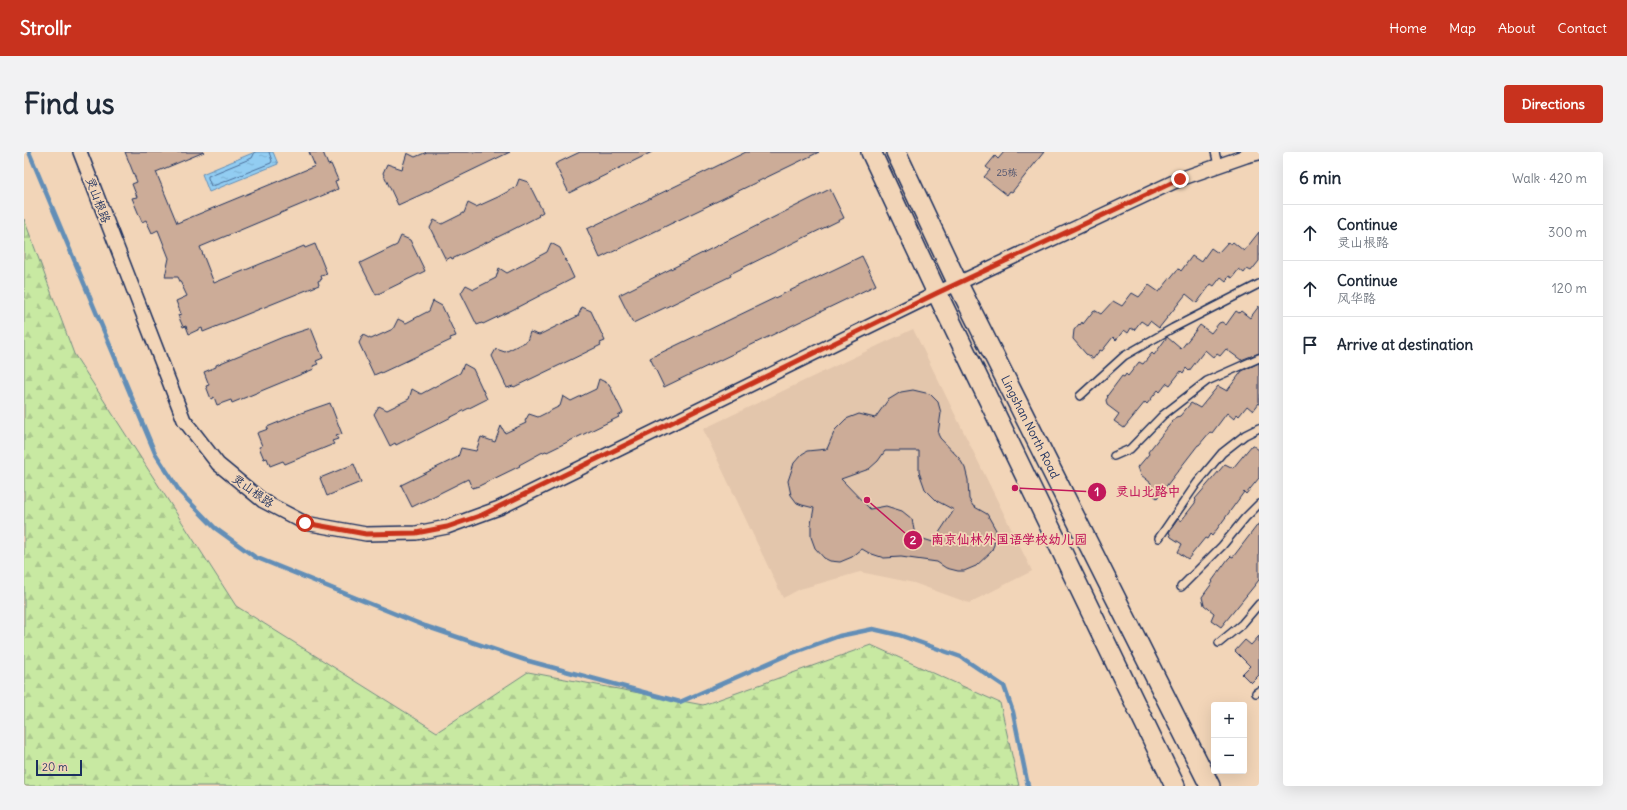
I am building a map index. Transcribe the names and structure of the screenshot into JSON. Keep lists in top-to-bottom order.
{
  "streets": {
    "main road": ["Lingshan North Road"],
    "street": ["灵山根路"]
  },
  "crossings": [
    ["灵山根路", "Lingshan North Road"]
  ],
  "places": ["灵山北路中", "南京仙林外国语学校幼儿园"],
  "house_numbers": ["25栋"],
  "scale_bar": "20 m",
  "page": {
    "header": "Strollr",
    "nav": [
      "Home",
      "Map",
      "About",
      "Contact"
    ],
    "buttons": "Directions",
    "title": "Find us",
    "heading": ["6 min", "Walk · 420 m"],
    "list": [
      ["Continue", "灵山根路", "300 m"],
      ["Continue", "风华路", "120 m"],
      "Arrive at destination"
    ],
    "map_buttons": ["+", "−"],
    "scale": "20 m"
  }
}
